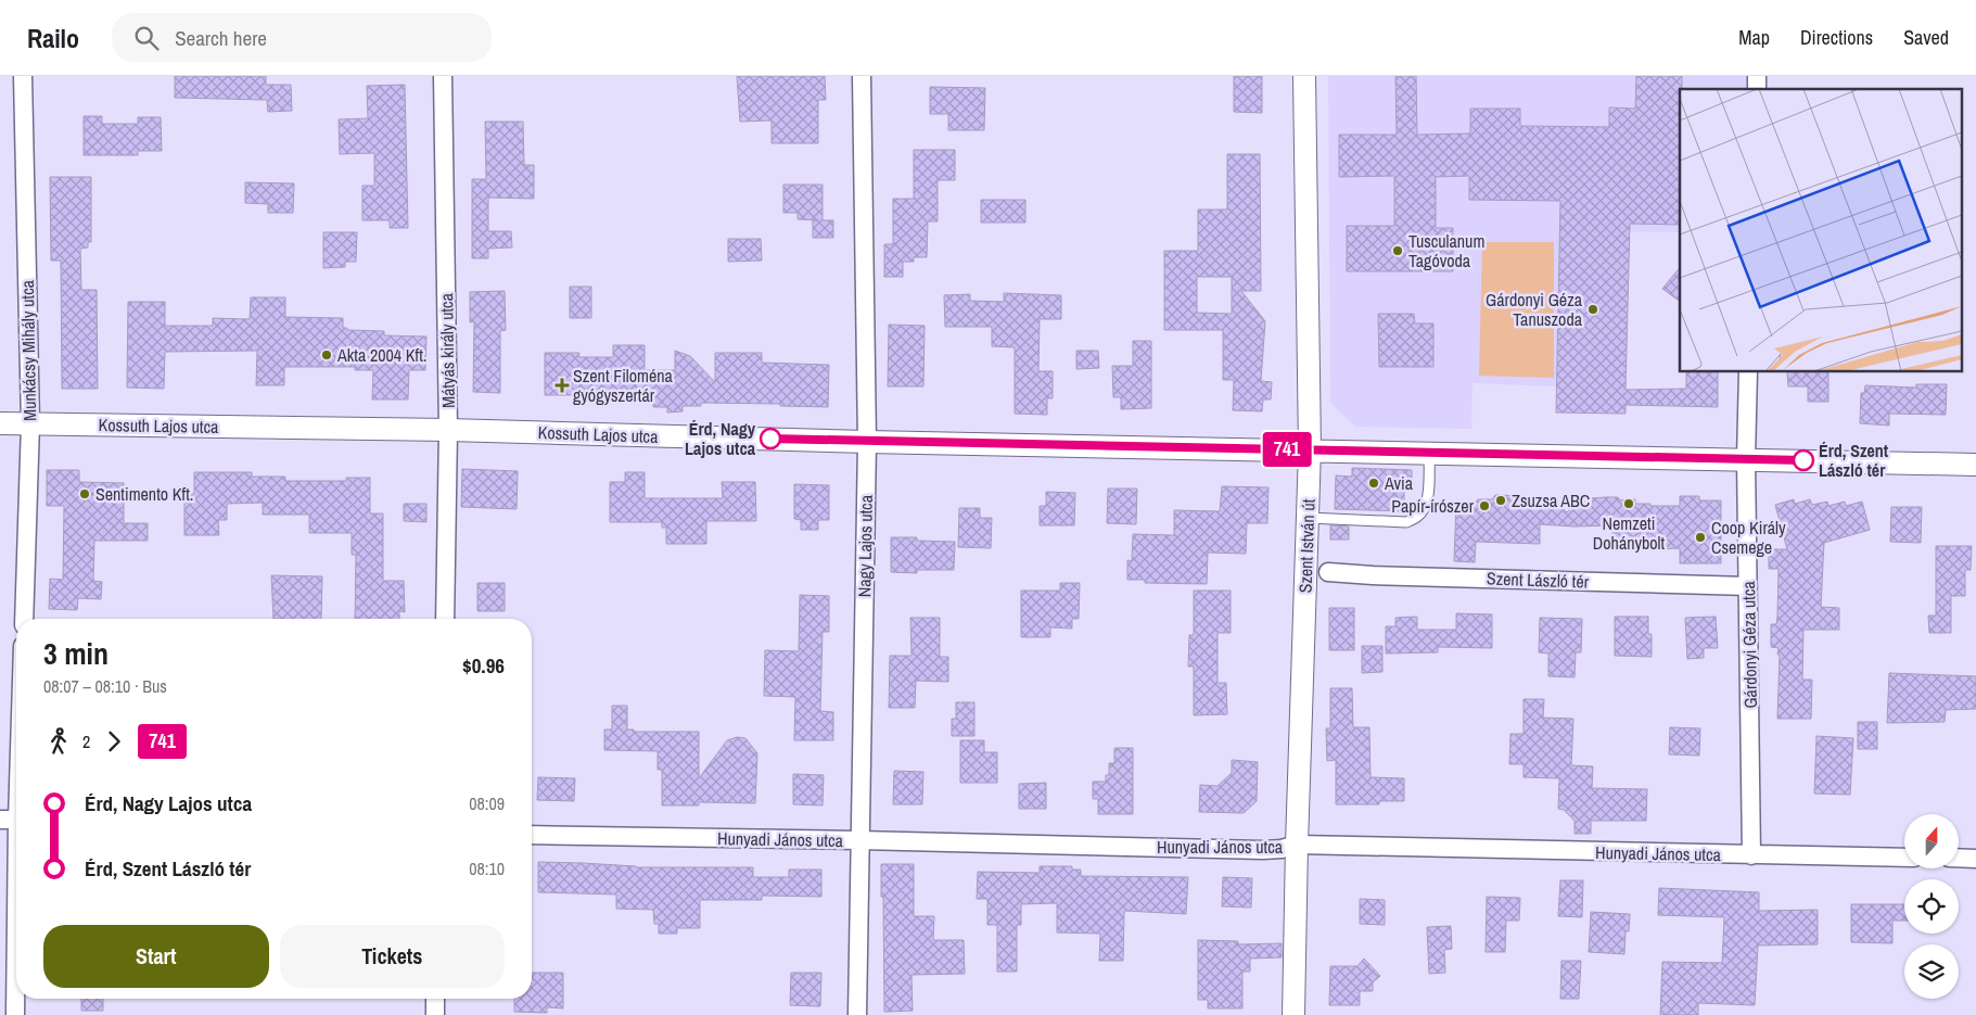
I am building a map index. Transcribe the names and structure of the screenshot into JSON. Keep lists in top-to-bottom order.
{
  "streets": {
    "street": [
      "Munkácsy Mihály utca",
      "Mátyás király utca",
      "Kossuth Lajos utca",
      "Nagy Lajos utca",
      "Szent István út",
      "Szent László tér",
      "Gárdonyi Géza utca",
      "Hunyadi János utca"
    ]
  },
  "crossings": [
    ["Munkácsy Mihály utca", "Kossuth Lajos utca"],
    ["Mátyás király utca", "Kossuth Lajos utca"],
    ["Kossuth Lajos utca", "Nagy Lajos utca"],
    ["Kossuth Lajos utca", "Szent István út"],
    ["Kossuth Lajos utca", "Gárdonyi Géza utca"],
    ["Nagy Lajos utca", "Hunyadi János utca"],
    ["Szent István út", "Hunyadi János utca"],
    ["Szent László tér", "Gárdonyi Géza utca"],
    ["Gárdonyi Géza utca", "Hunyadi János utca"]
  ],
  "places": {
    "other": [
      "Tusculanum Tagóvoda",
      "Gárdonyi Géza Tanuszoda",
      "Akta 2004 Kft.",
      "Érd, Nagy Lajos utca",
      "Érd, Szent László tér",
      "Avia",
      "Sentimento Kft.",
      "Zsuzsa ABC",
      "Nemzeti Dohánybolt",
      "Papír-írószer",
      "Coop Király Csemege"
    ],
    "health": ["Szent Filoména gyógyszertár"]
  },
  "lines": ["bus line 741"],
  "north": "top",
  "page": {
    "header": "Railo",
    "search": "Search here",
    "nav": ["Map", "Directions", "Saved"],
    "on_map": "741",
    "heading": ["3 min", "08:07 – 08:10 · Bus", "$0.96"],
    "legs": ["2", "741"],
    "list": [
      {
        "name": "Érd, Nagy Lajos utca",
        "value": "08:09"
      },
      {
        "name": "Érd, Szent László tér",
        "value": "08:10"
      }
    ],
    "buttons": ["Start", "Tickets"]
  }
}
